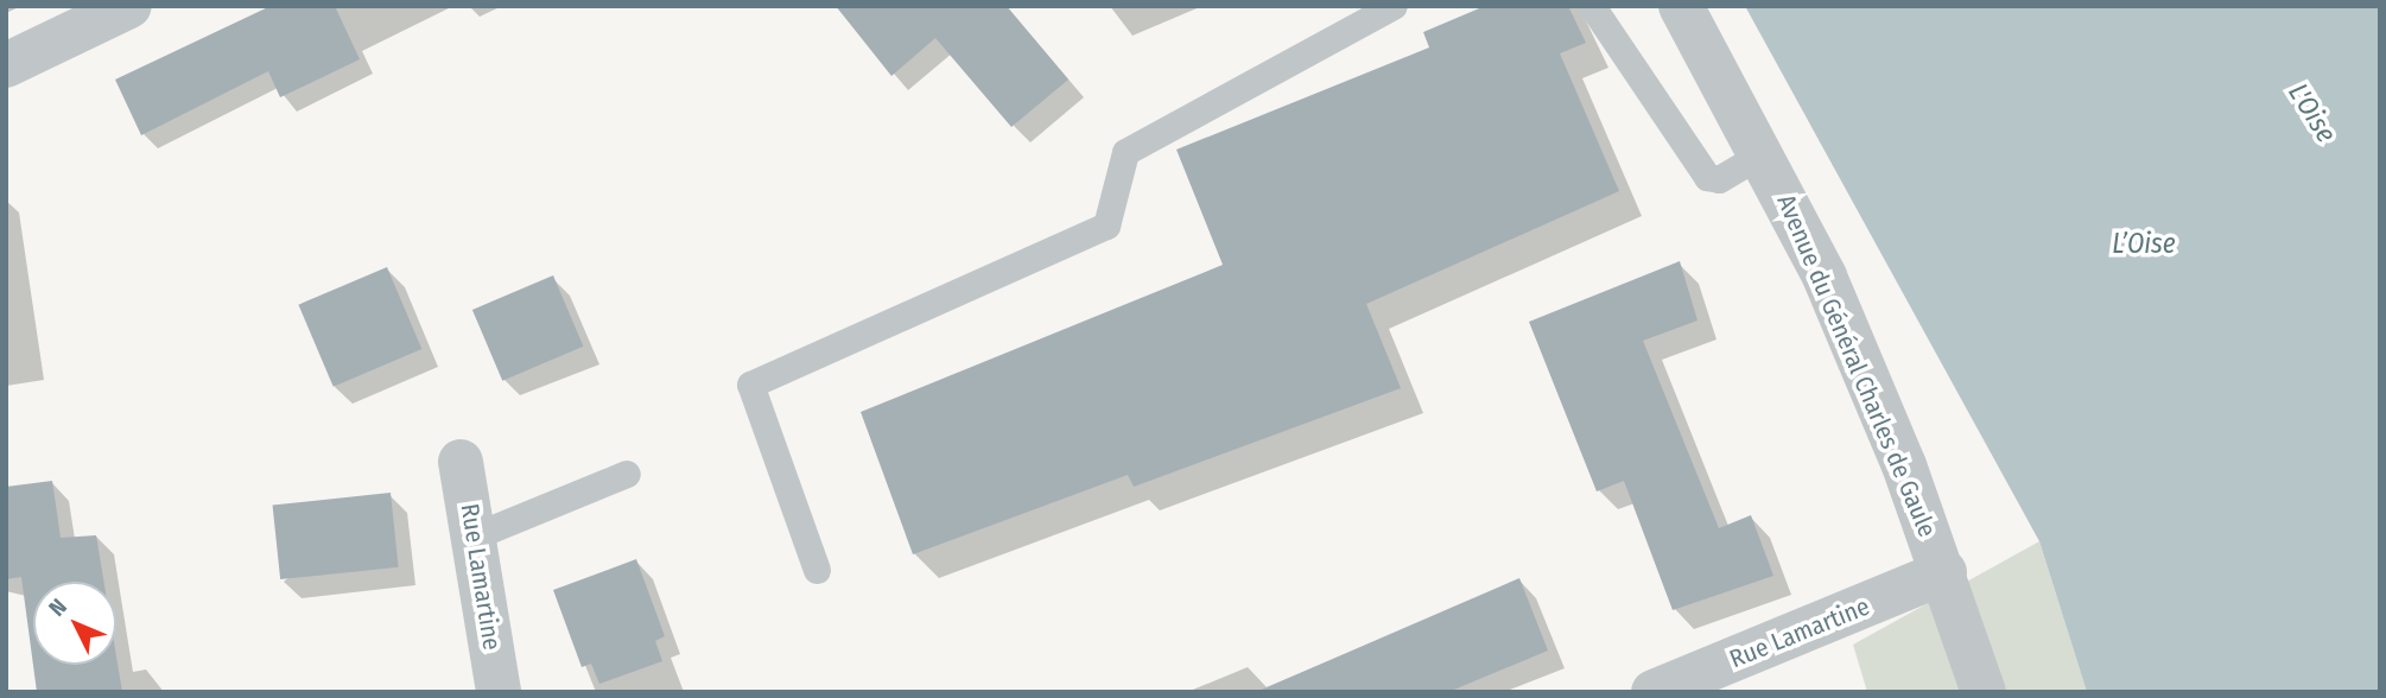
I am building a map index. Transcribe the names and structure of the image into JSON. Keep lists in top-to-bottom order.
{
  "streets": {
    "street": ["Avenue du Général Charles de Gaule", "Rue Lamartine"]
  },
  "crossings": [
    ["Avenue du Général Charles de Gaule", "Rue Lamartine"]
  ],
  "water": ["L'Oise", "L’Oise"],
  "north": "top left"
}
